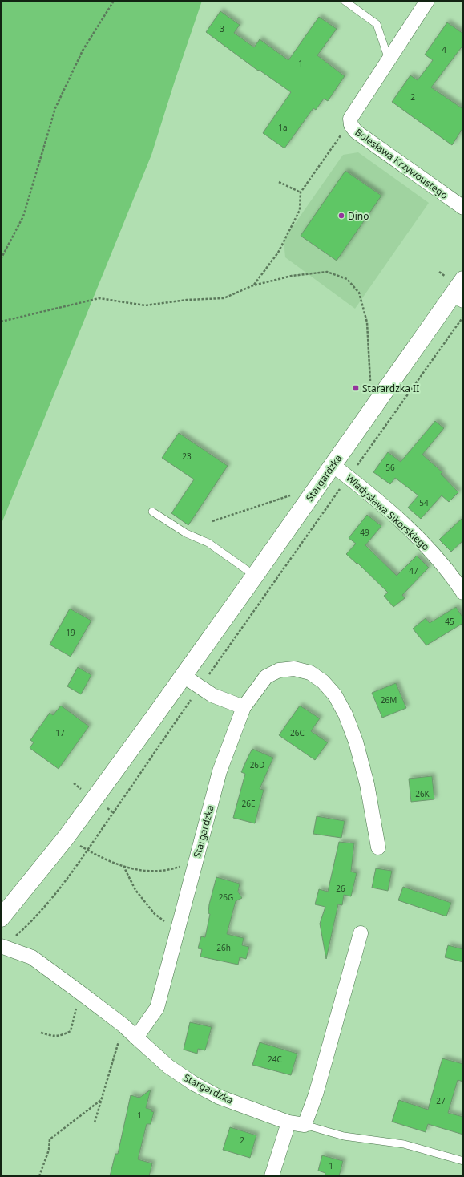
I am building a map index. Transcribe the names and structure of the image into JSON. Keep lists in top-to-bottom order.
{
  "streets": {
    "street": ["Bolesława Krzywoustego", "Stargardzka", "Władysława Sikorskiego"]
  },
  "crossings": [
    ["Stargardzka", "Władysława Sikorskiego"]
  ],
  "places": {
    "other": ["Dino"],
    "transit": ["Starardzka II"]
  },
  "house_numbers": [
    "3",
    "4",
    "1",
    "2",
    "1a",
    "23",
    "56",
    "54",
    "49",
    "47",
    "45",
    "19",
    "26M",
    "17",
    "26C",
    "26D",
    "26K",
    "26E",
    "26",
    "26G",
    "26h",
    "24C",
    "27",
    "1",
    "2",
    "1"
  ]
}
